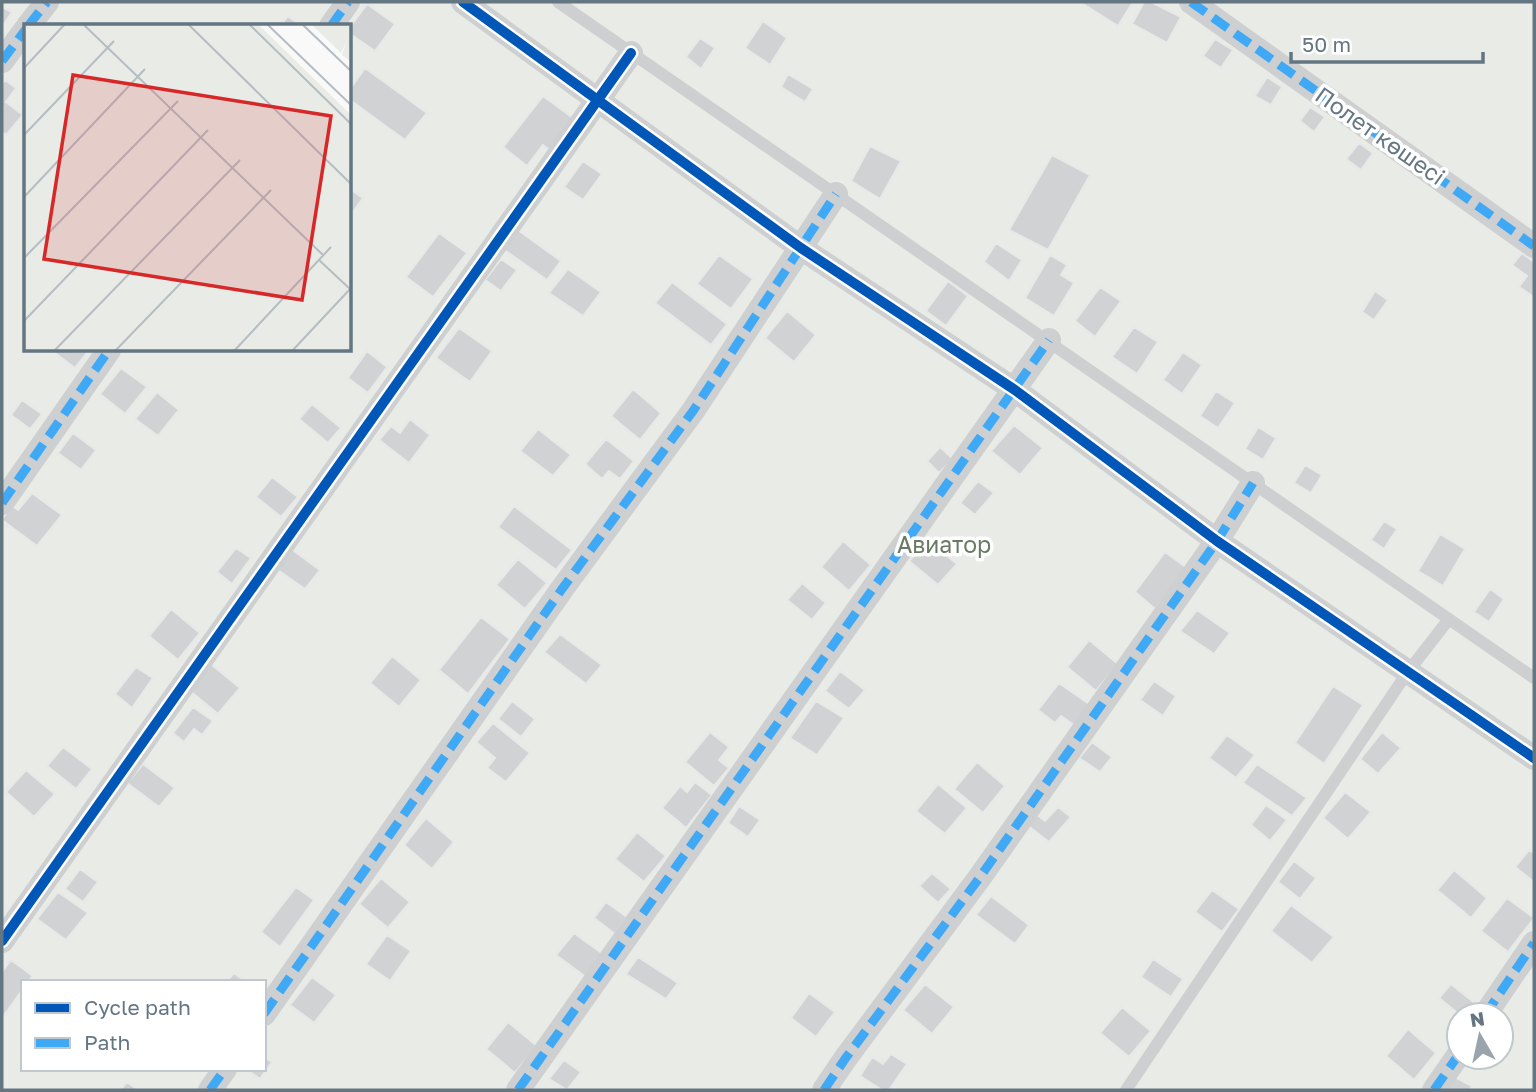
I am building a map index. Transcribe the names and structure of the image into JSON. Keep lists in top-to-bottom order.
{
  "streets": {
    "street": ["Полет көшесі"]
  },
  "parks": ["Авиатор"],
  "legend": ["Cycle path", "Path"],
  "scale_bar": "50 m",
  "north": "top"
}
